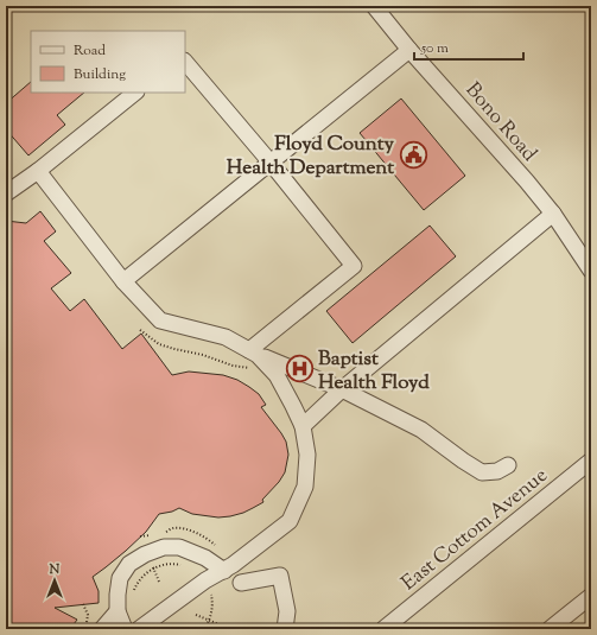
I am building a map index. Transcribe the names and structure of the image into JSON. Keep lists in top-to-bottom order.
{
  "streets": {
    "street": ["Bono Road", "East Cottom Avenue"]
  },
  "places": {
    "public building": ["Floyd County Health Department"],
    "hospital": ["Baptist Health Floyd"]
  },
  "legend": ["Road", "Building"],
  "scale_bar": "50 m",
  "north": "top"
}
